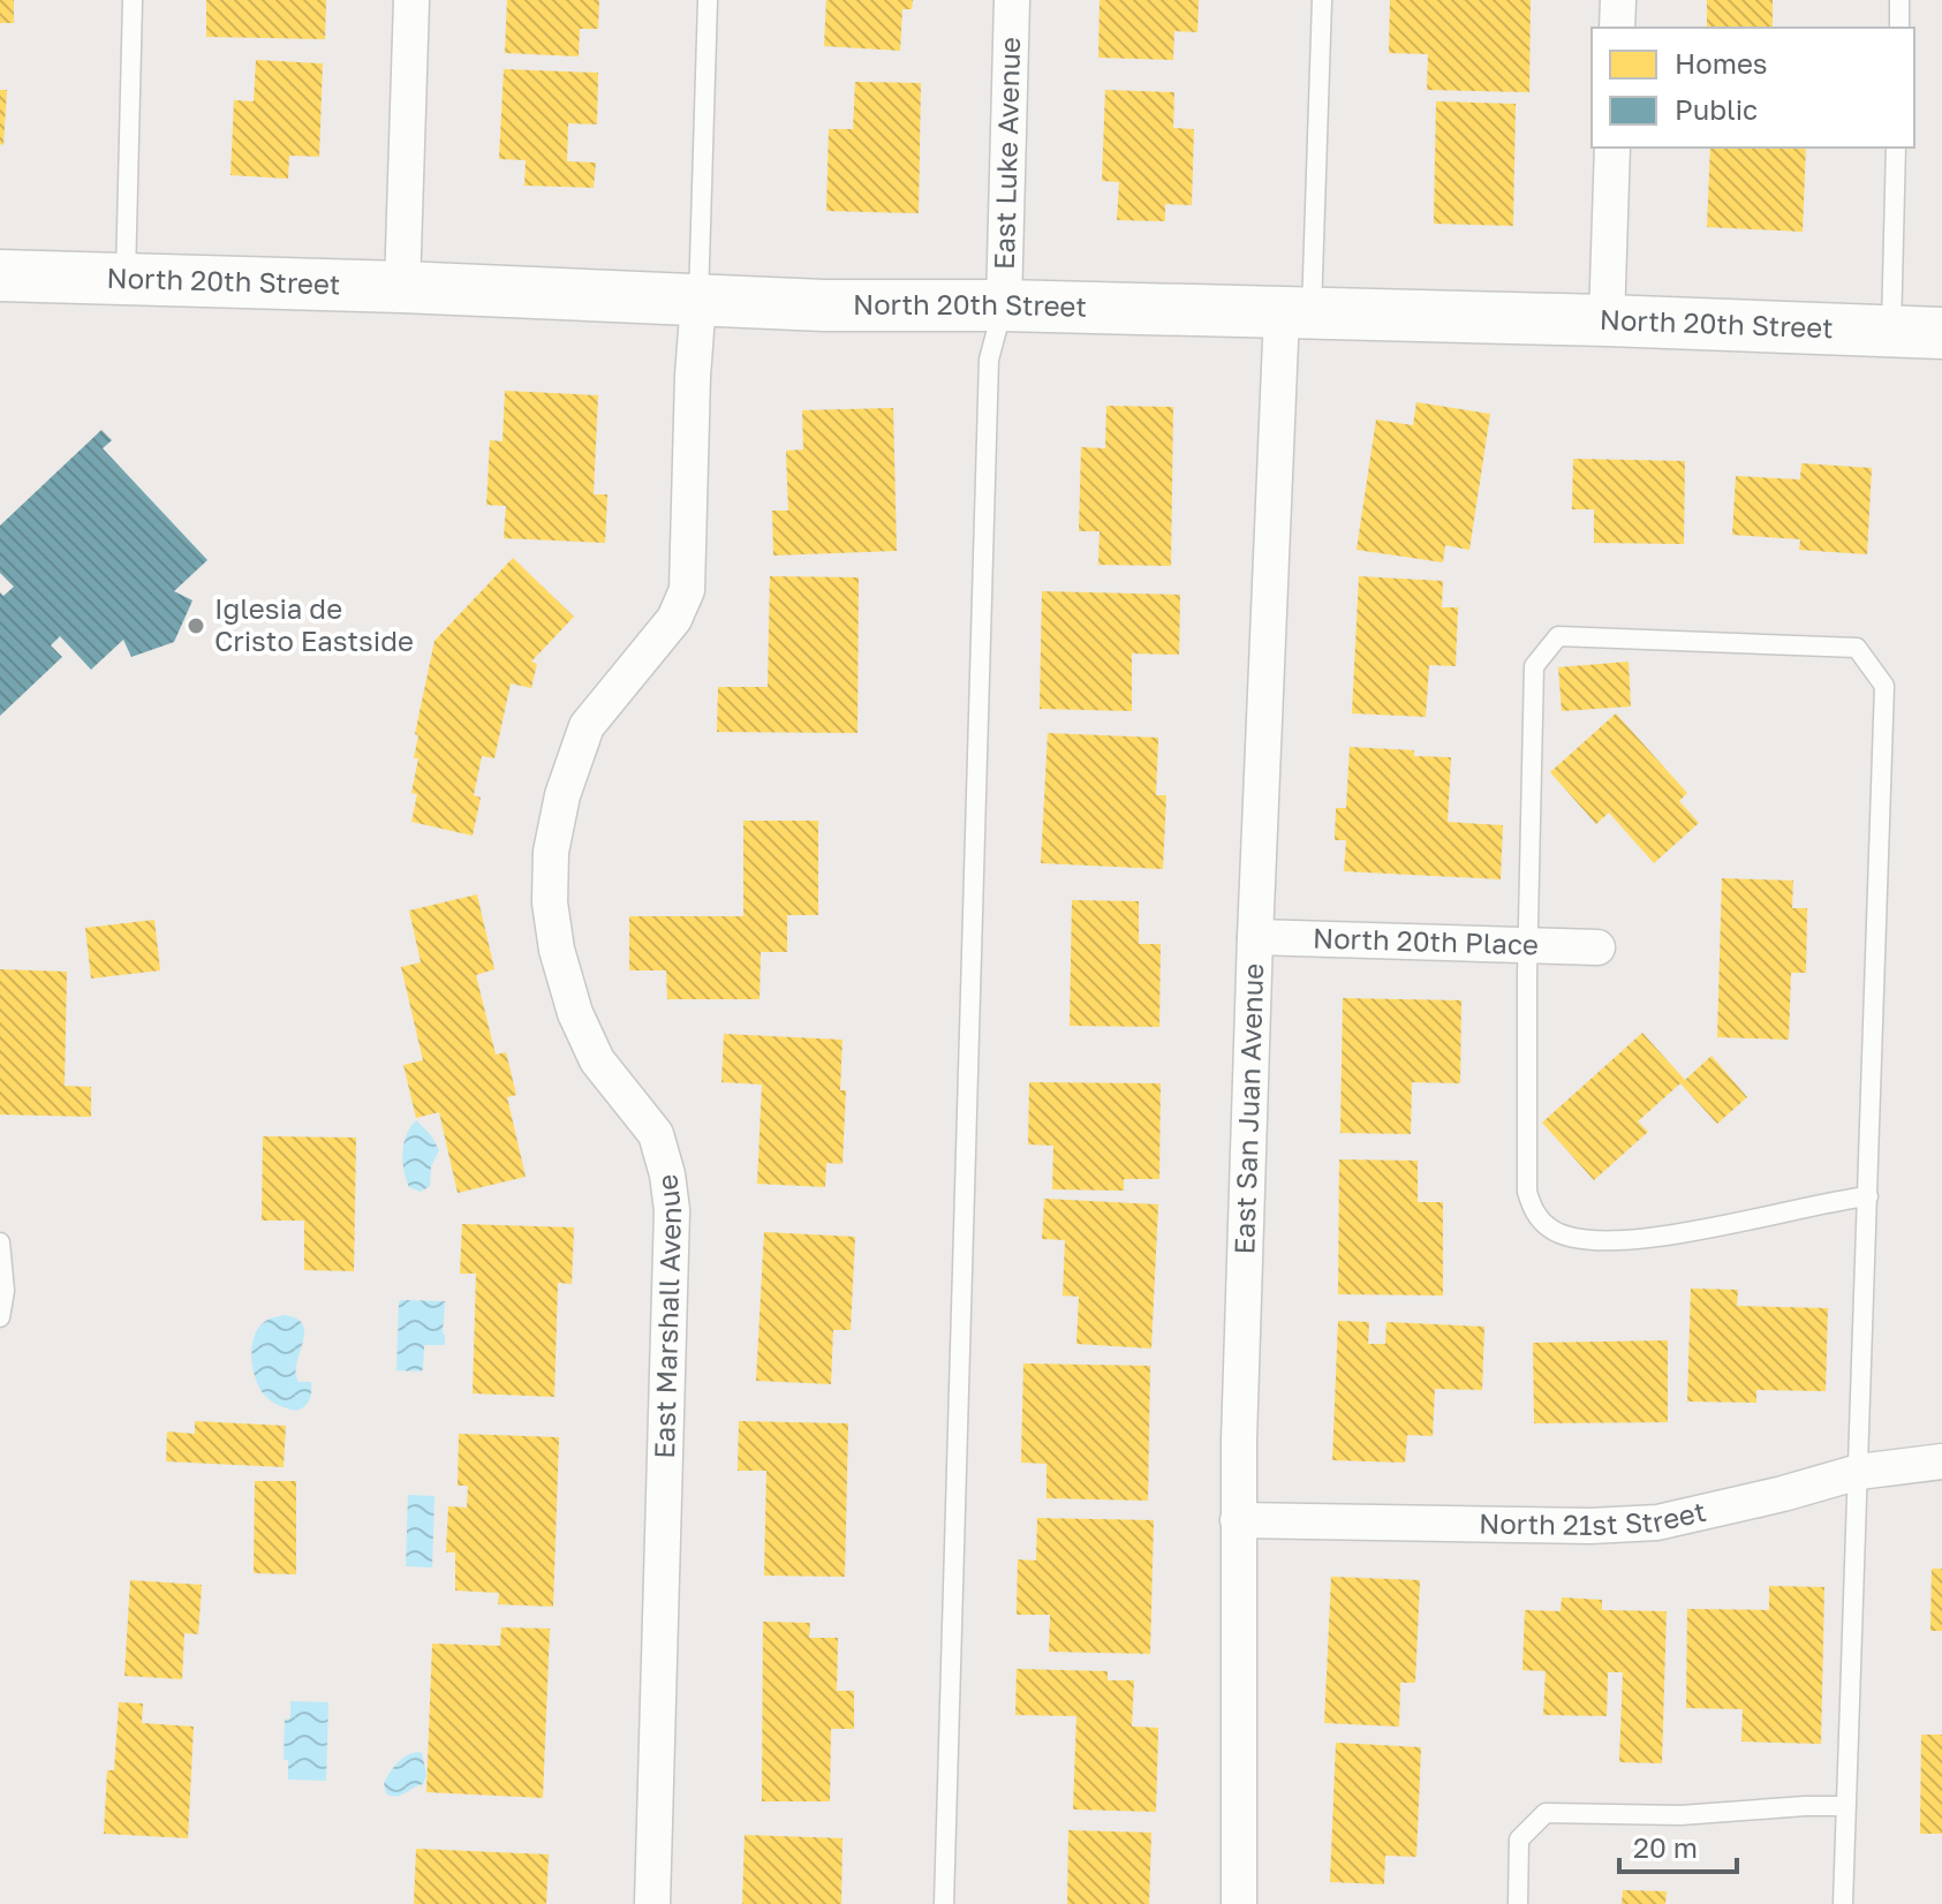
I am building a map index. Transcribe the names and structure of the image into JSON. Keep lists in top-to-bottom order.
{
  "streets": {
    "street": [
      "East Luke Avenue",
      "North 20th Street",
      "North 20th Place",
      "East San Juan Avenue",
      "East Marshall Avenue",
      "North 21st Street"
    ]
  },
  "crossings": [
    ["East Luke Avenue", "North 20th Street"],
    ["North 20th Street", "East San Juan Avenue"],
    ["North 20th Street", "East Marshall Avenue"],
    ["North 20th Place", "East San Juan Avenue"],
    ["East San Juan Avenue", "North 21st Street"]
  ],
  "places": ["Iglesia de Cristo Eastside"],
  "legend": ["Homes", "Public"],
  "scale_bar": "20 m"
}
